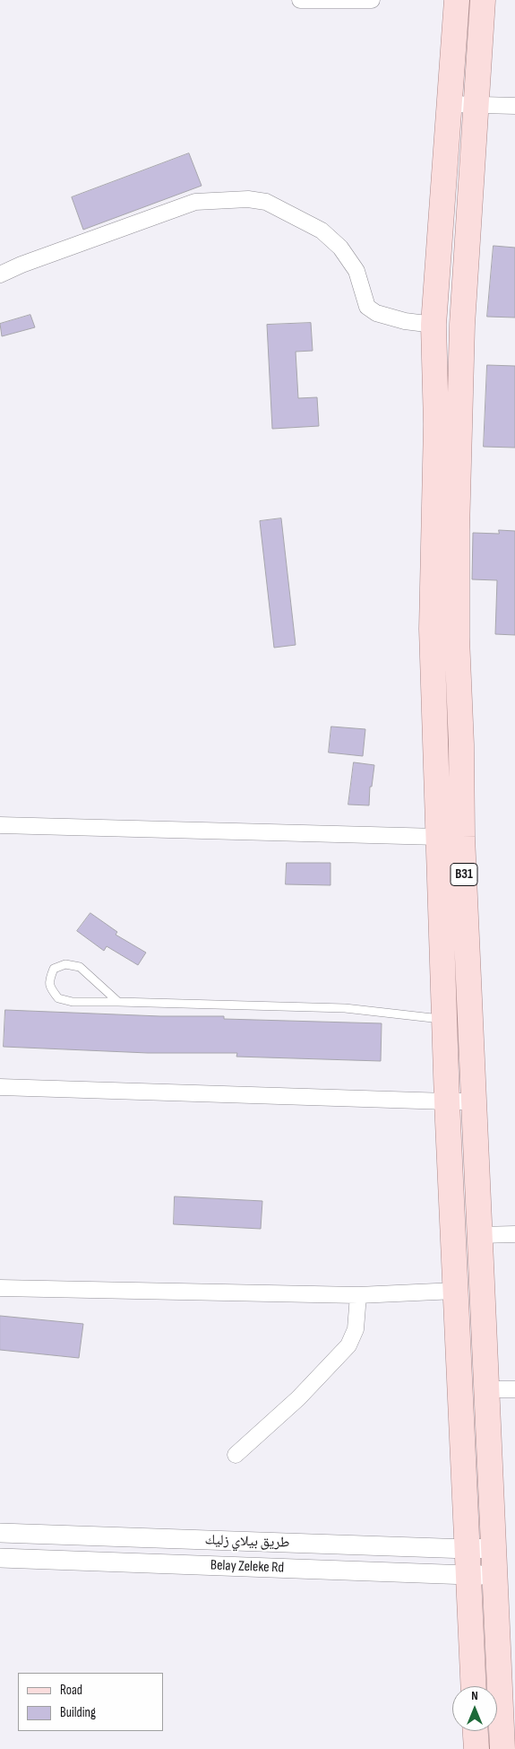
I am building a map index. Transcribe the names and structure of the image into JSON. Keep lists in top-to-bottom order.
{
  "streets": {
    "main road": ["B31"],
    "street": ["طريق بيلاي زليك", "Belay Zeleke Rd"]
  },
  "crossings": [
    ["B31", "طريق بيلاي زليك"],
    ["B31", "Belay Zeleke Rd"]
  ],
  "legend": ["Road", "Building"],
  "north": "top"
}
